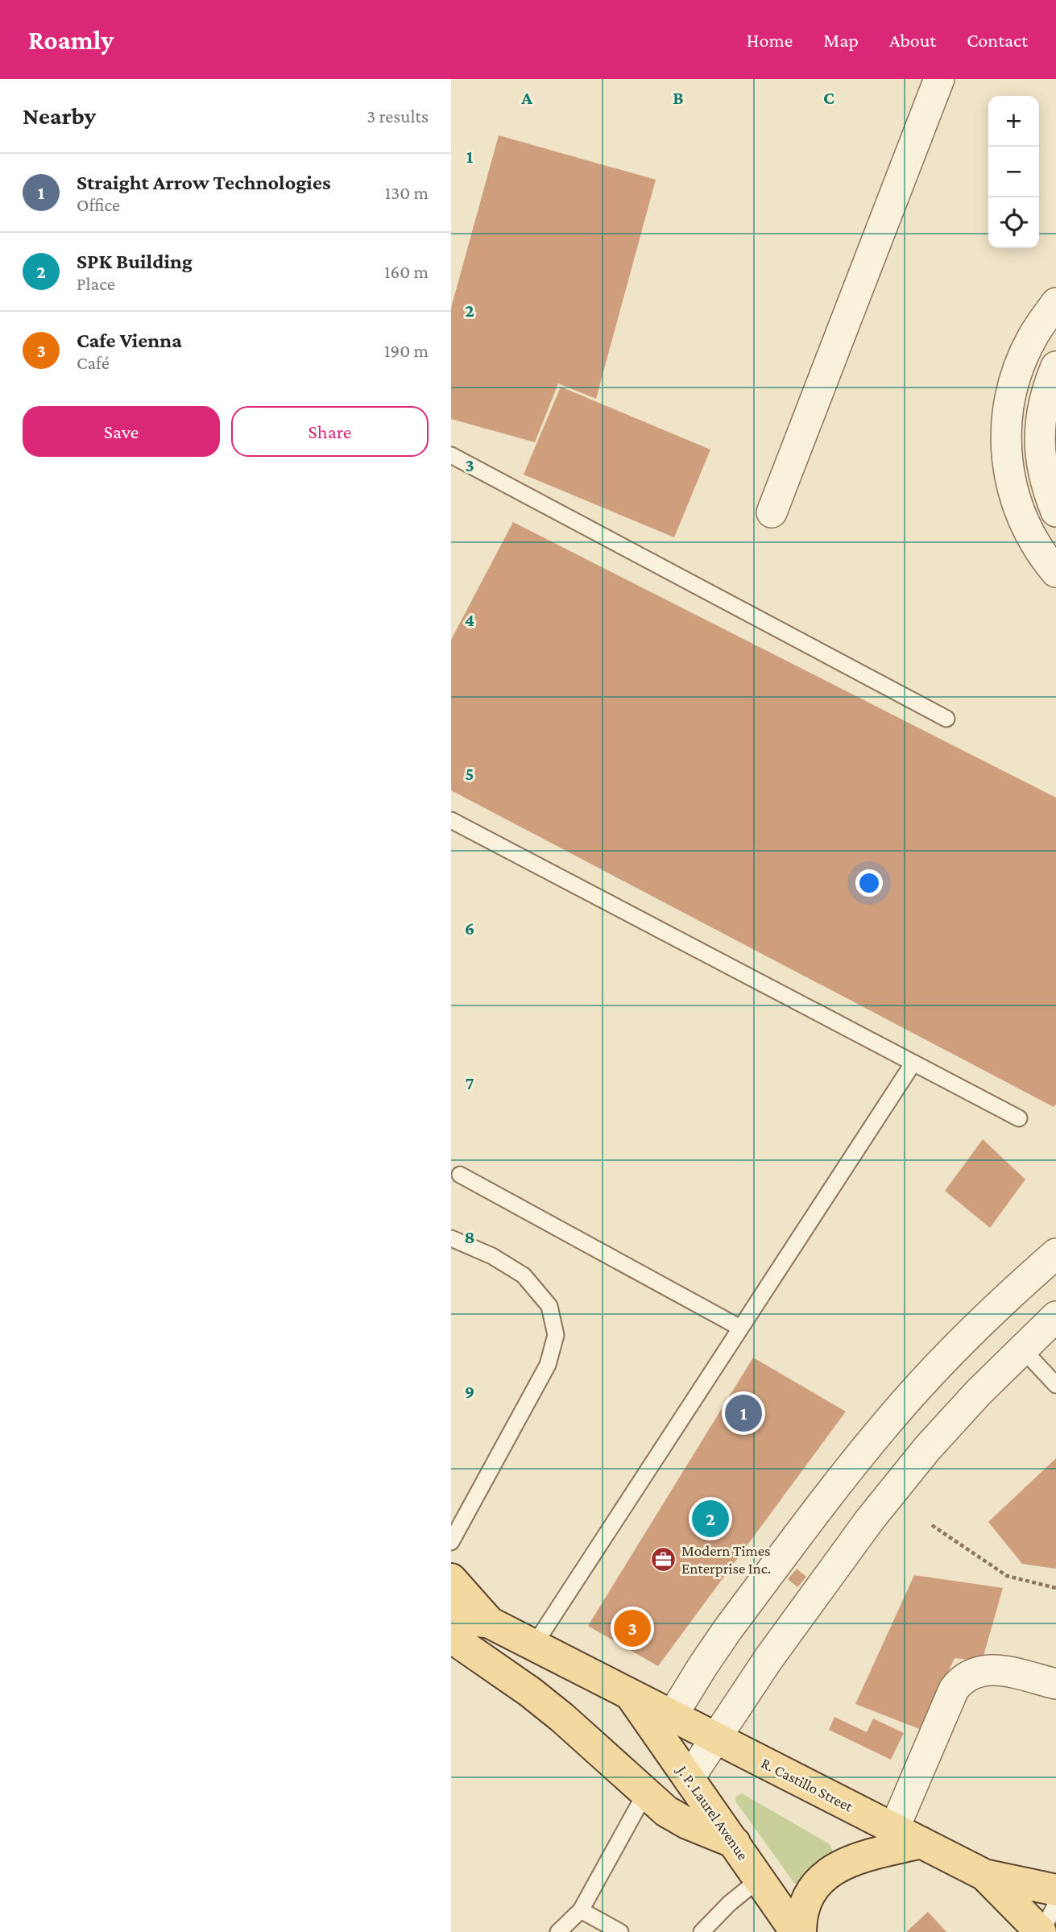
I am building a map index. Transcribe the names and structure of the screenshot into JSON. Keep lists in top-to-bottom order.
{
  "streets": {
    "main road": ["R. Castillo Street", "J. P. Laurel Avenue"]
  },
  "crossings": [
    ["R. Castillo Street", "J. P. Laurel Avenue"]
  ],
  "places": {
    "office": ["Modern Times Enterprise Inc."]
  },
  "page": {
    "header": "Roamly",
    "nav": [
      "Home",
      "Map",
      "About",
      "Contact"
    ],
    "heading": ["Nearby", "3 results"],
    "map_buttons": ["+", "−"],
    "list": [
      {
        "mark": "1",
        "name": "Straight Arrow Technologies",
        "note": "Office",
        "value": "130 m"
      },
      {
        "mark": "2",
        "name": "SPK Building",
        "note": "Place",
        "value": "160 m"
      },
      {
        "mark": "3",
        "name": "Cafe Vienna",
        "note": "Café",
        "value": "190 m"
      }
    ],
    "buttons": ["Save", "Share"],
    "pins": ["1", "2", "3"]
  },
  "grid": {
    "columns": ["A", "B", "C"],
    "rows": [
      "1",
      "2",
      "3",
      "4",
      "5",
      "6",
      "7",
      "8",
      "9"
    ]
  }
}
